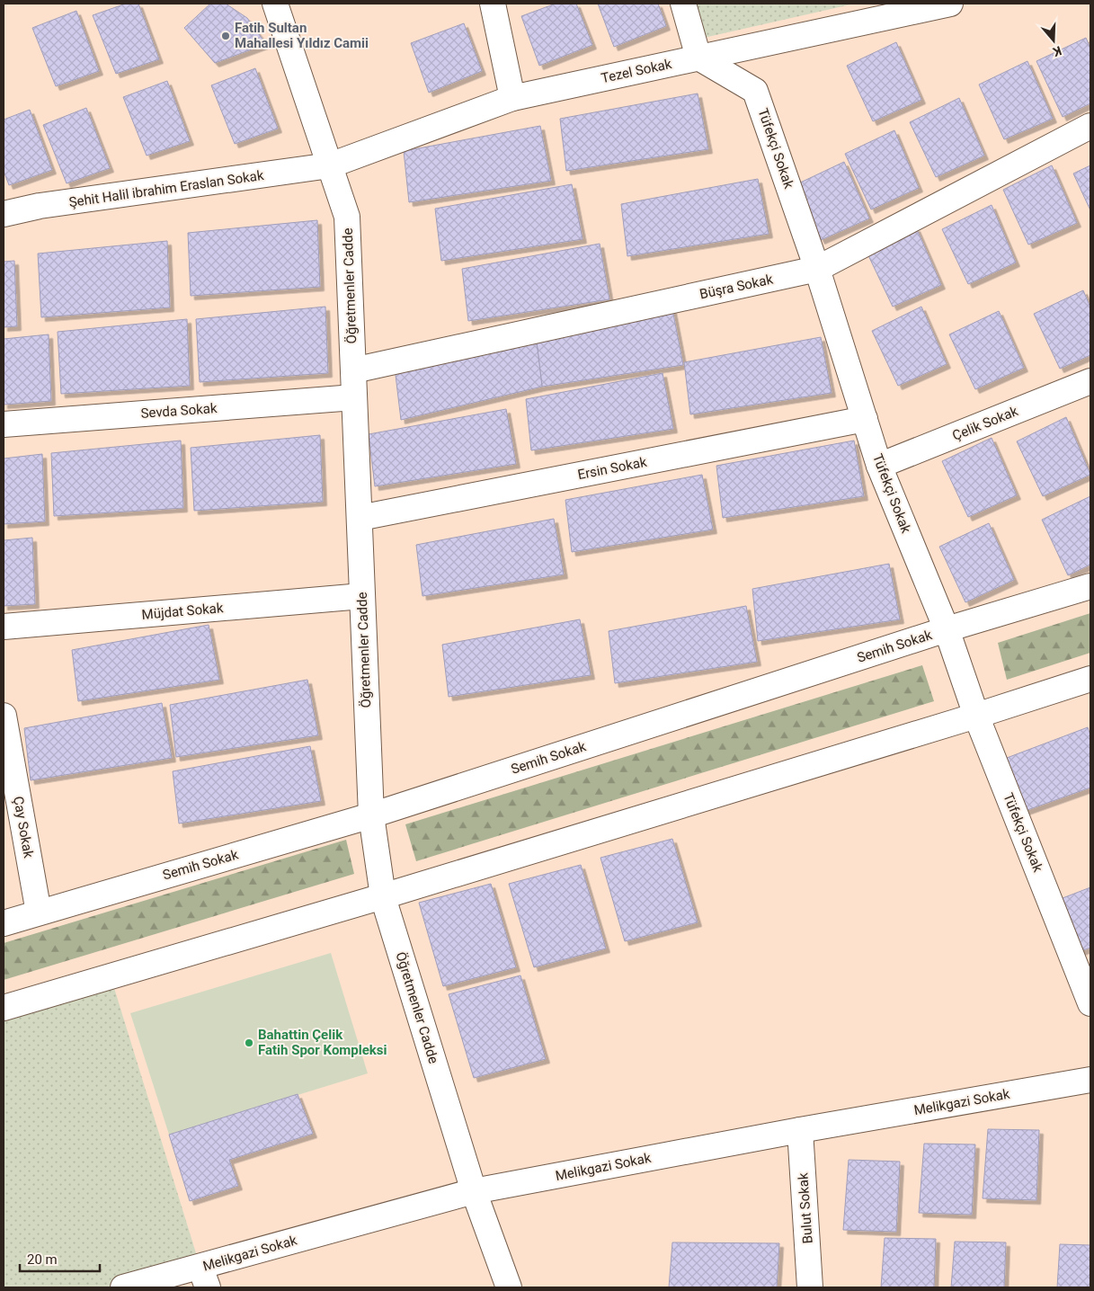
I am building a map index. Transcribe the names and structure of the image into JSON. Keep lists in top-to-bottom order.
{
  "streets": {
    "street": [
      "Tezel Sokak",
      "Tüfekçi Sokak",
      "Şehit Halil ibrahim Eraslan Sokak",
      "Öğretmenler Cadde",
      "Büşra Sokak",
      "Sevda Sokak",
      "Çelik Sokak",
      "Ersin Sokak",
      "Müjdat Sokak",
      "Semih Sokak",
      "Çay Sokak",
      "Melikgazi Sokak",
      "Bulut Sokak"
    ]
  },
  "crossings": [
    ["Tezel Sokak", "Tüfekçi Sokak"],
    ["Tezel Sokak", "Şehit Halil ibrahim Eraslan Sokak"],
    ["Tezel Sokak", "Öğretmenler Cadde"],
    ["Tüfekçi Sokak", "Büşra Sokak"],
    ["Tüfekçi Sokak", "Çelik Sokak"],
    ["Tüfekçi Sokak", "Ersin Sokak"],
    ["Tüfekçi Sokak", "Semih Sokak"],
    ["Şehit Halil ibrahim Eraslan Sokak", "Öğretmenler Cadde"],
    ["Öğretmenler Cadde", "Büşra Sokak"],
    ["Öğretmenler Cadde", "Sevda Sokak"],
    ["Öğretmenler Cadde", "Ersin Sokak"],
    ["Öğretmenler Cadde", "Müjdat Sokak"],
    ["Öğretmenler Cadde", "Semih Sokak"],
    ["Öğretmenler Cadde", "Melikgazi Sokak"],
    ["Semih Sokak", "Çay Sokak"],
    ["Melikgazi Sokak", "Bulut Sokak"]
  ],
  "places": ["Fatih Sultan Mahallesi Yıldız Camii", "Bahattin Çelik Fatih Spor Kompleksi"],
  "scale_bar": "20 m",
  "north": "bottom"
}
